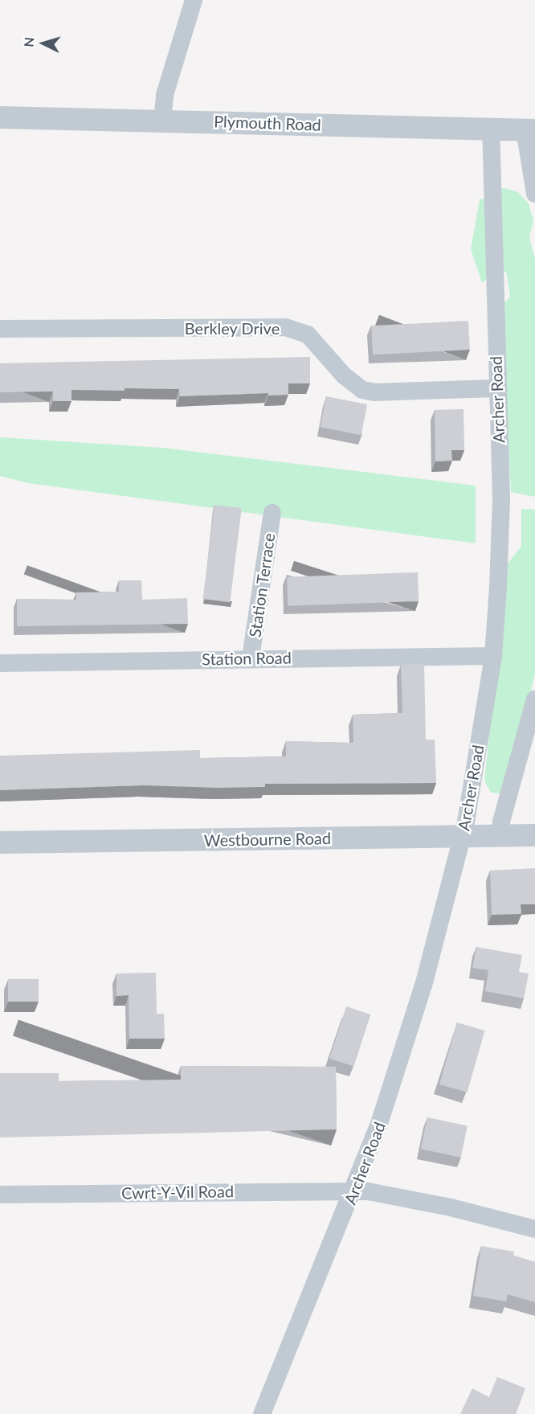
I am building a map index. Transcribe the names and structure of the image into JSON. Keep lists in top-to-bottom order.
{
  "streets": {
    "street": [
      "Plymouth Road",
      "Berkley Drive",
      "Archer Road",
      "Station Terrace",
      "Station Road",
      "Westbourne Road",
      "Cwrt-Y-Vil Road"
    ]
  },
  "crossings": [
    ["Plymouth Road", "Archer Road"],
    ["Berkley Drive", "Archer Road"],
    ["Archer Road", "Station Road"],
    ["Archer Road", "Westbourne Road"],
    ["Archer Road", "Cwrt-Y-Vil Road"],
    ["Station Terrace", "Station Road"]
  ],
  "north": "left"
}
